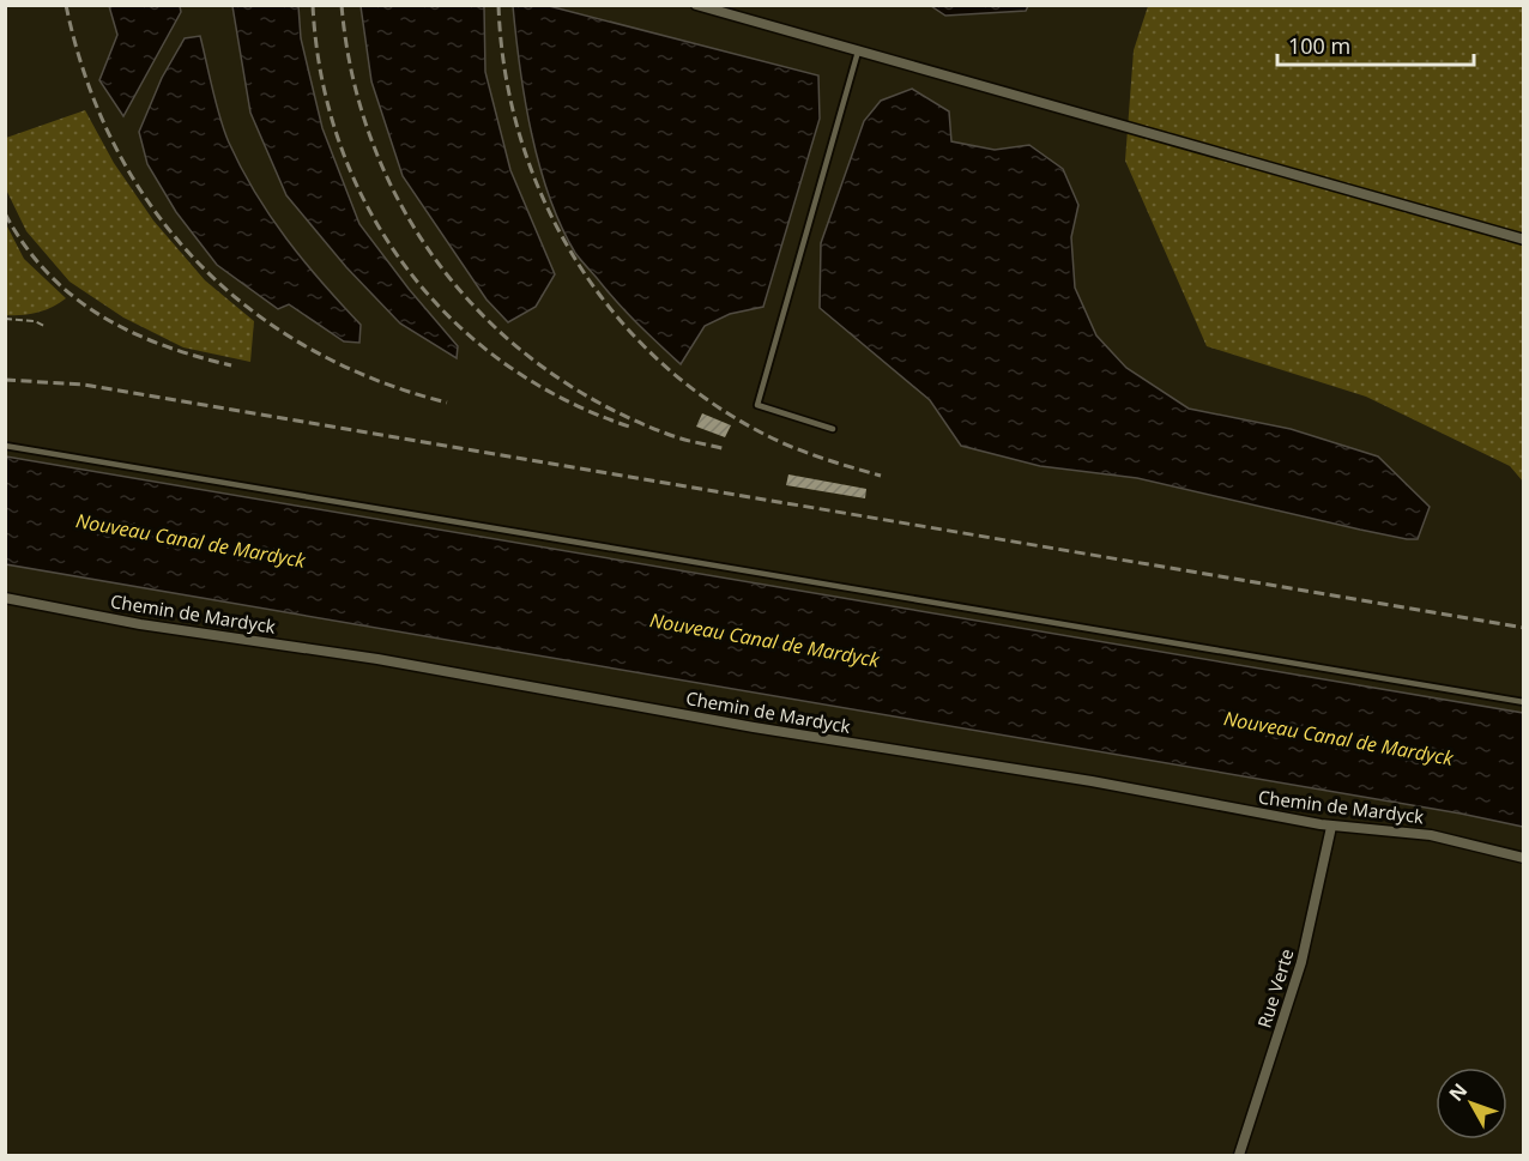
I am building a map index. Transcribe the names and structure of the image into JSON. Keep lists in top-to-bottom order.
{
  "streets": {
    "street": ["Chemin de Mardyck", "Rue Verte"]
  },
  "crossings": [
    ["Chemin de Mardyck", "Rue Verte"]
  ],
  "water": ["Nouveau Canal de Mardyck"],
  "scale_bar": "100 m",
  "north": "top left"
}
